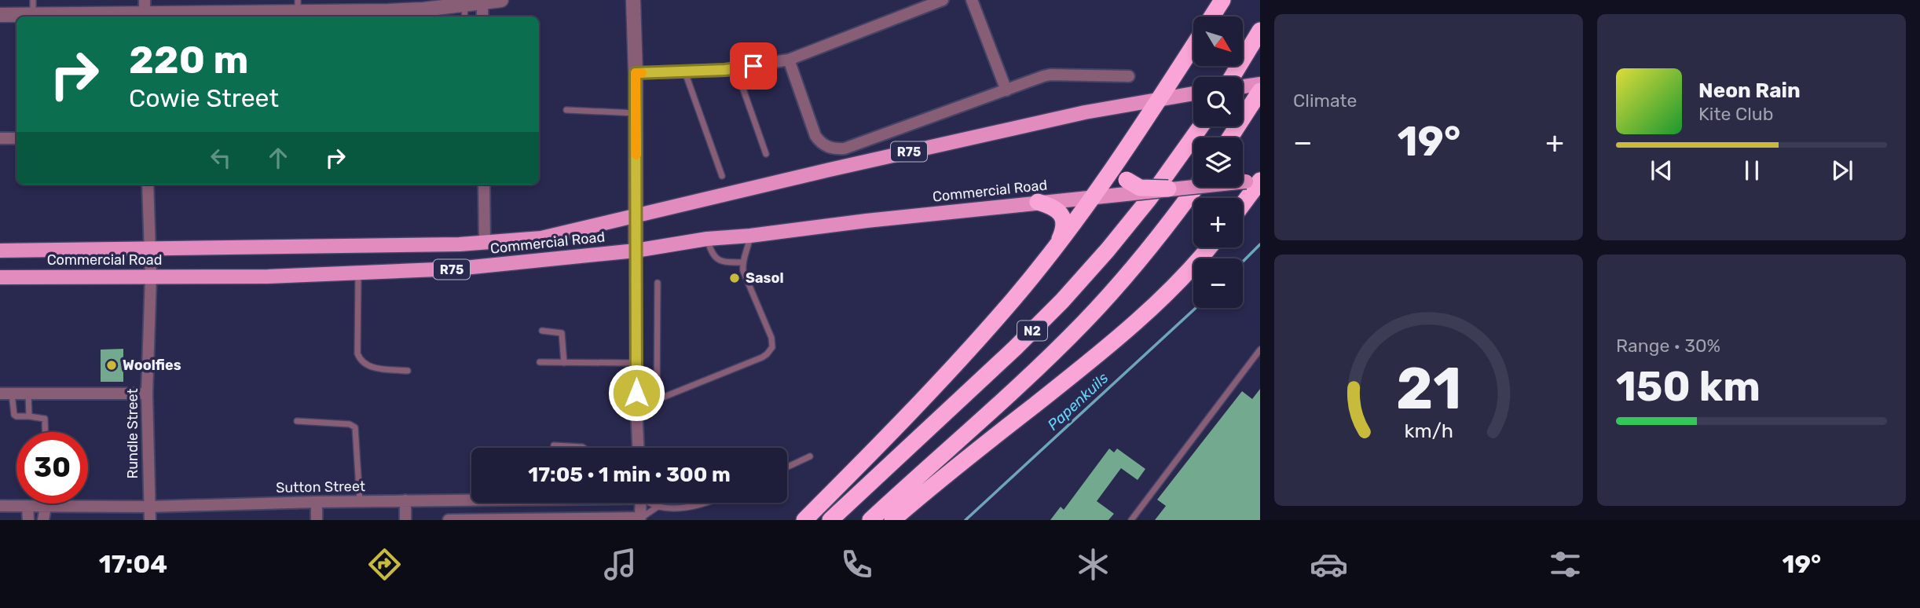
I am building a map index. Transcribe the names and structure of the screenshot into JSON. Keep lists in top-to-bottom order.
{
  "streets": {
    "highway": ["N2"],
    "main road": ["R75", "Commercial Road"],
    "street": ["Rundle Street", "Sutton Street"]
  },
  "crossings": [
    ["Commercial Road", "Rundle Street"],
    ["Rundle Street", "Sutton Street"]
  ],
  "water": ["Papenkuils"],
  "places": ["Sasol", "Woolfies"],
  "north": "bottom right",
  "page": {
    "tile": [
      "Climate",
      ["Range · 30%", "150 km"]
    ],
    "map_buttons": ["+", "−"],
    "turn": ["220 m", "Cowie Street"],
    "song": ["Neon Rain", "Kite Club"],
    "heat": ["−", "19°", "+"],
    "limit": "30",
    "trip": "17:05 · 1 min · 300 m",
    "tabs": ["17:04", "19°"],
    "gauge": ["21", "km/h"]
  }
}
